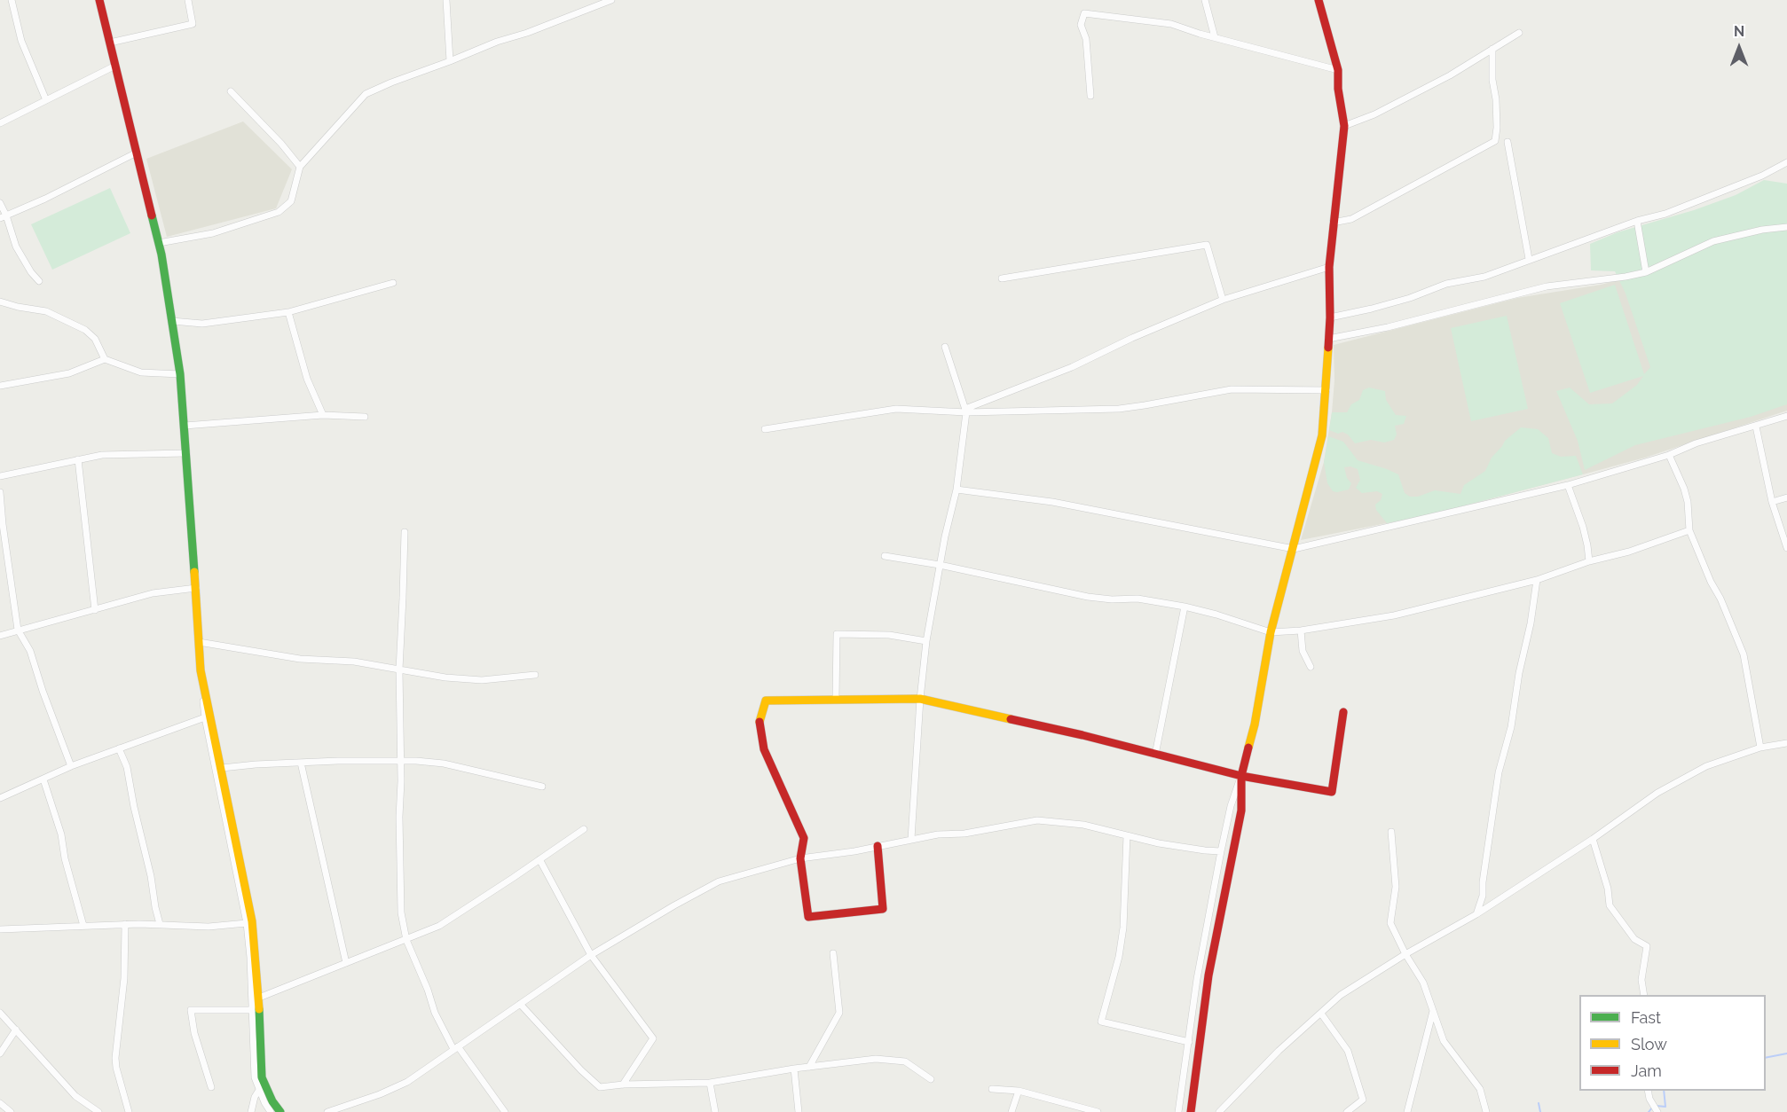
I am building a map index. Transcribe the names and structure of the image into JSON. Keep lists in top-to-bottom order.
{
  "legend": ["Fast", "Slow", "Jam"],
  "north": "top"
}
